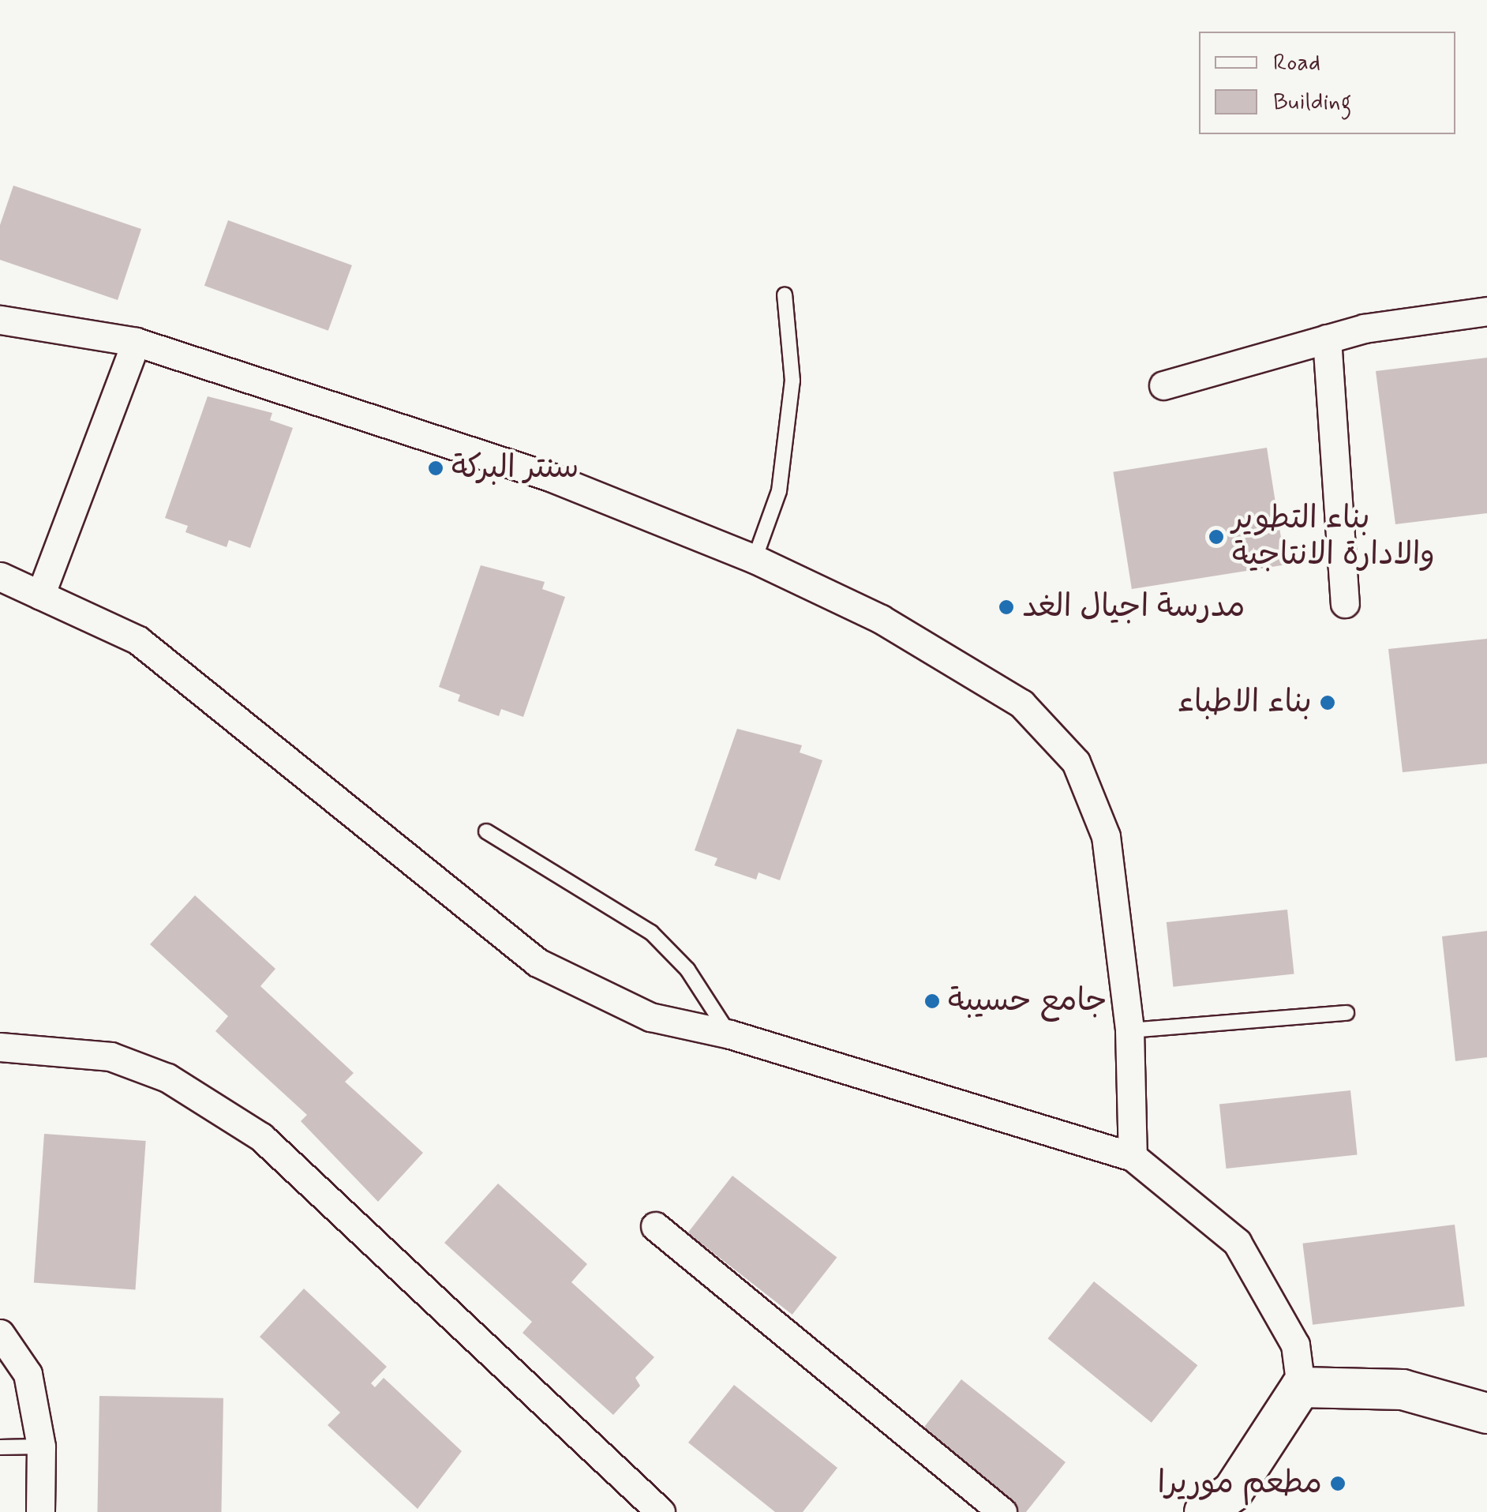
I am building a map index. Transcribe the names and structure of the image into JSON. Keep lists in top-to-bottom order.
{
  "places": [
    "سنتر البركة",
    "بناء التطوير والادارة الانتاجية",
    "مدرسة اجيال الغد",
    "بناء الاطباء",
    "جامع حسيبة",
    "مطعم موريرا"
  ],
  "legend": ["Road", "Building"]
}
